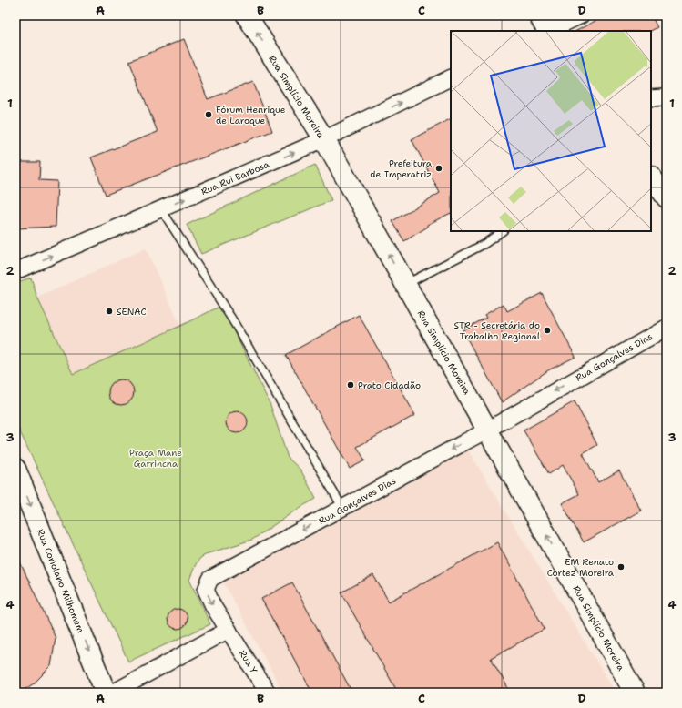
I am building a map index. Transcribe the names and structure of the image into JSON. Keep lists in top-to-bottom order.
{
  "streets": {
    "main road": ["Rua Simplício Moreira", "Rua Coriolano Milhomem"],
    "street": ["Rua Rui Barbosa", "Rua Gonçalves Dias", "Rua Y"]
  },
  "crossings": [
    ["Rua Simplício Moreira", "Rua Rui Barbosa"],
    ["Rua Simplício Moreira", "Rua Gonçalves Dias"],
    ["Rua Gonçalves Dias", "Rua Y"]
  ],
  "one_way": [
    "Rua Simplício Moreira",
    "Rua Rui Barbosa",
    "Rua Gonçalves Dias",
    "Rua Coriolano Milhomem"
  ],
  "parks": ["Praça Mané Garrincha"],
  "places": [
    "Fórum Henrique de Laroque",
    "Prefeitura de Imperatriz",
    "SENAC",
    "STR - Secretária do Trabalho Regional",
    "Prato Cidadão",
    "EM Renato Cortez Moreira"
  ],
  "grid": {
    "columns": [
      "A",
      "B",
      "C",
      "D"
    ],
    "rows": [
      "1",
      "2",
      "3",
      "4"
    ]
  }
}
